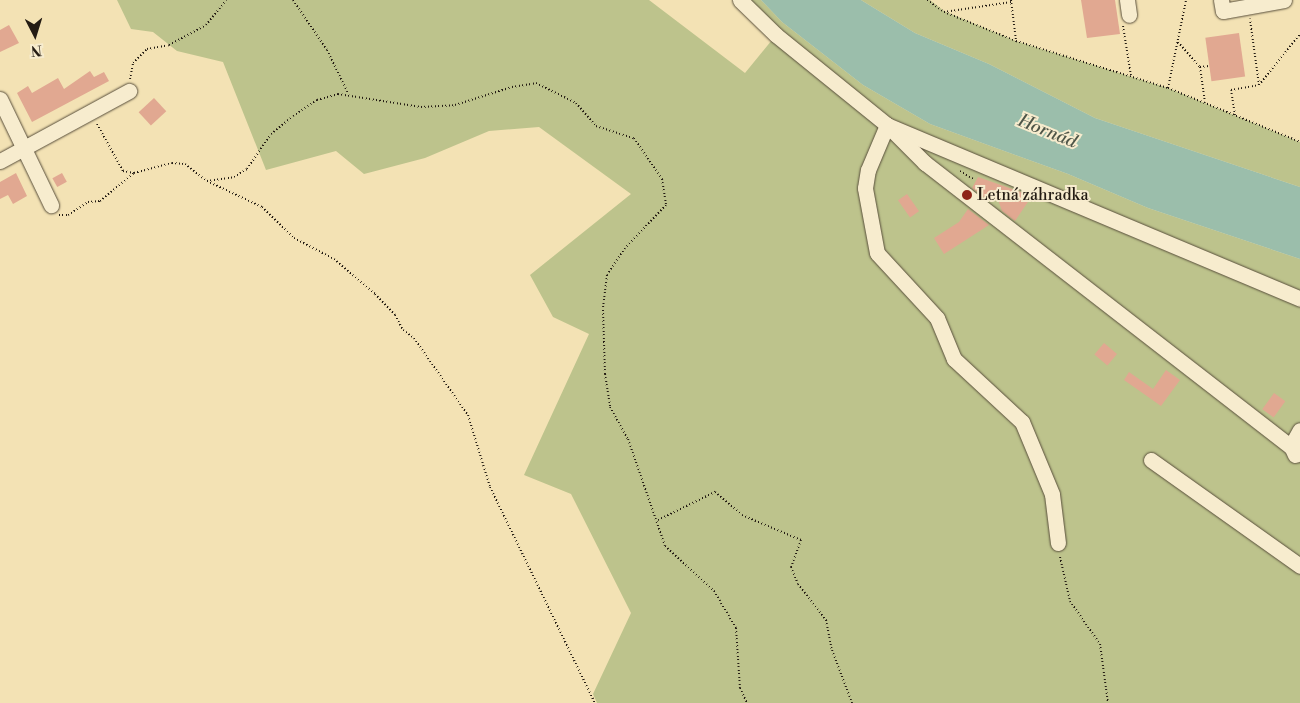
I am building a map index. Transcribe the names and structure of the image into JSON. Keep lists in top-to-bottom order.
{
  "water": ["Hornád"],
  "places": ["Letná záhradka"],
  "north": "bottom"
}
